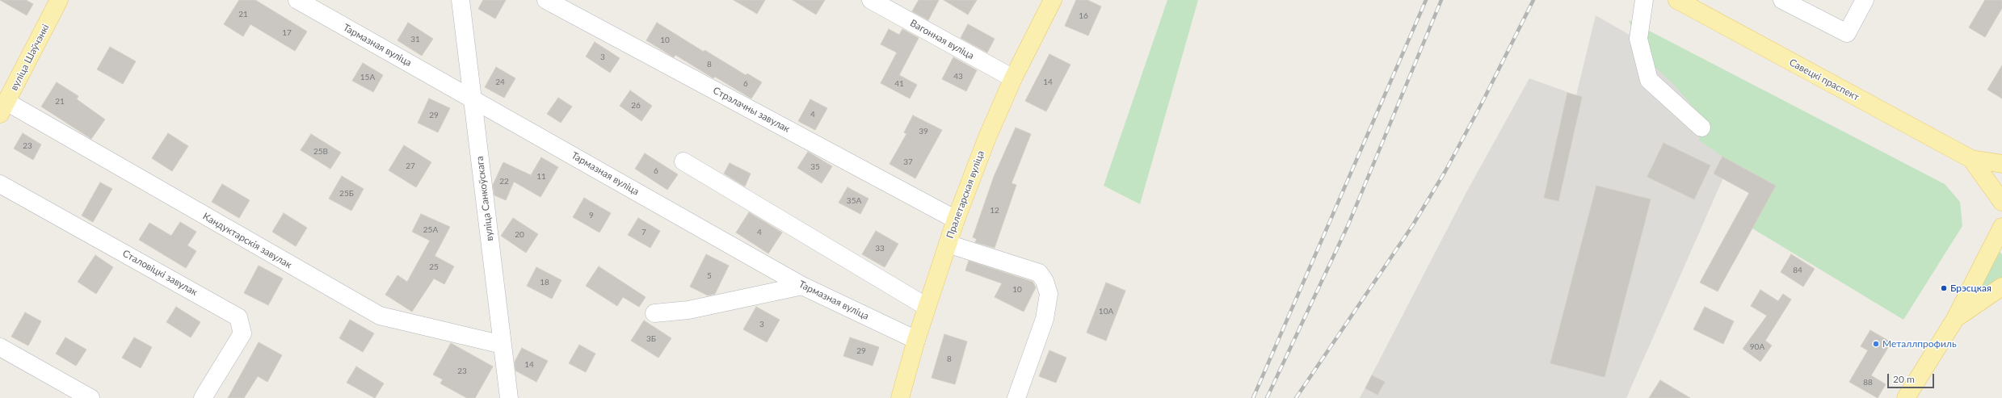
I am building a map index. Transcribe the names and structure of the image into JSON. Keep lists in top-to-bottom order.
{
  "streets": {
    "main road": ["вуліца Шаўчэнкі", "Савецкі праспект", "Пралетарская вуліца"],
    "street": [
      "Вагонная вуліца",
      "Тармазная вуліца",
      "Стрэлачны завулак",
      "вуліца Санкоўскага",
      "Кандуктарскія завулак",
      "Сталовіцкі завулак"
    ]
  },
  "crossings": [
    ["Вагонная вуліца", "Пралетарская вуліца"],
    ["Тармазная вуліца", "Пралетарская вуліца"],
    ["Тармазная вуліца", "вуліца Санкоўскага"],
    ["вуліца Шаўчэнкі", "Кандуктарскія завулак"],
    ["Стрэлачны завулак", "Пралетарская вуліца"],
    ["вуліца Санкоўскага", "Кандуктарскія завулак"]
  ],
  "places": ["Брэсцкая", "Металлпрофиль"],
  "house_numbers": [
    "21",
    "16",
    "17",
    "31",
    "10",
    "3",
    "8",
    "43",
    "15А",
    "24",
    "14",
    "6",
    "41",
    "21",
    "26",
    "4",
    "29",
    "39",
    "23",
    "25В",
    "37",
    "27",
    "35",
    "6",
    "11",
    "22",
    "25Б",
    "35А",
    "12",
    "9",
    "25А",
    "7",
    "4",
    "20",
    "33",
    "25",
    "84",
    "5",
    "18",
    "10",
    "10А",
    "3",
    "3Б",
    "90А",
    "29",
    "8",
    "14",
    "23",
    "88"
  ],
  "scale_bar": "20 m"
}
